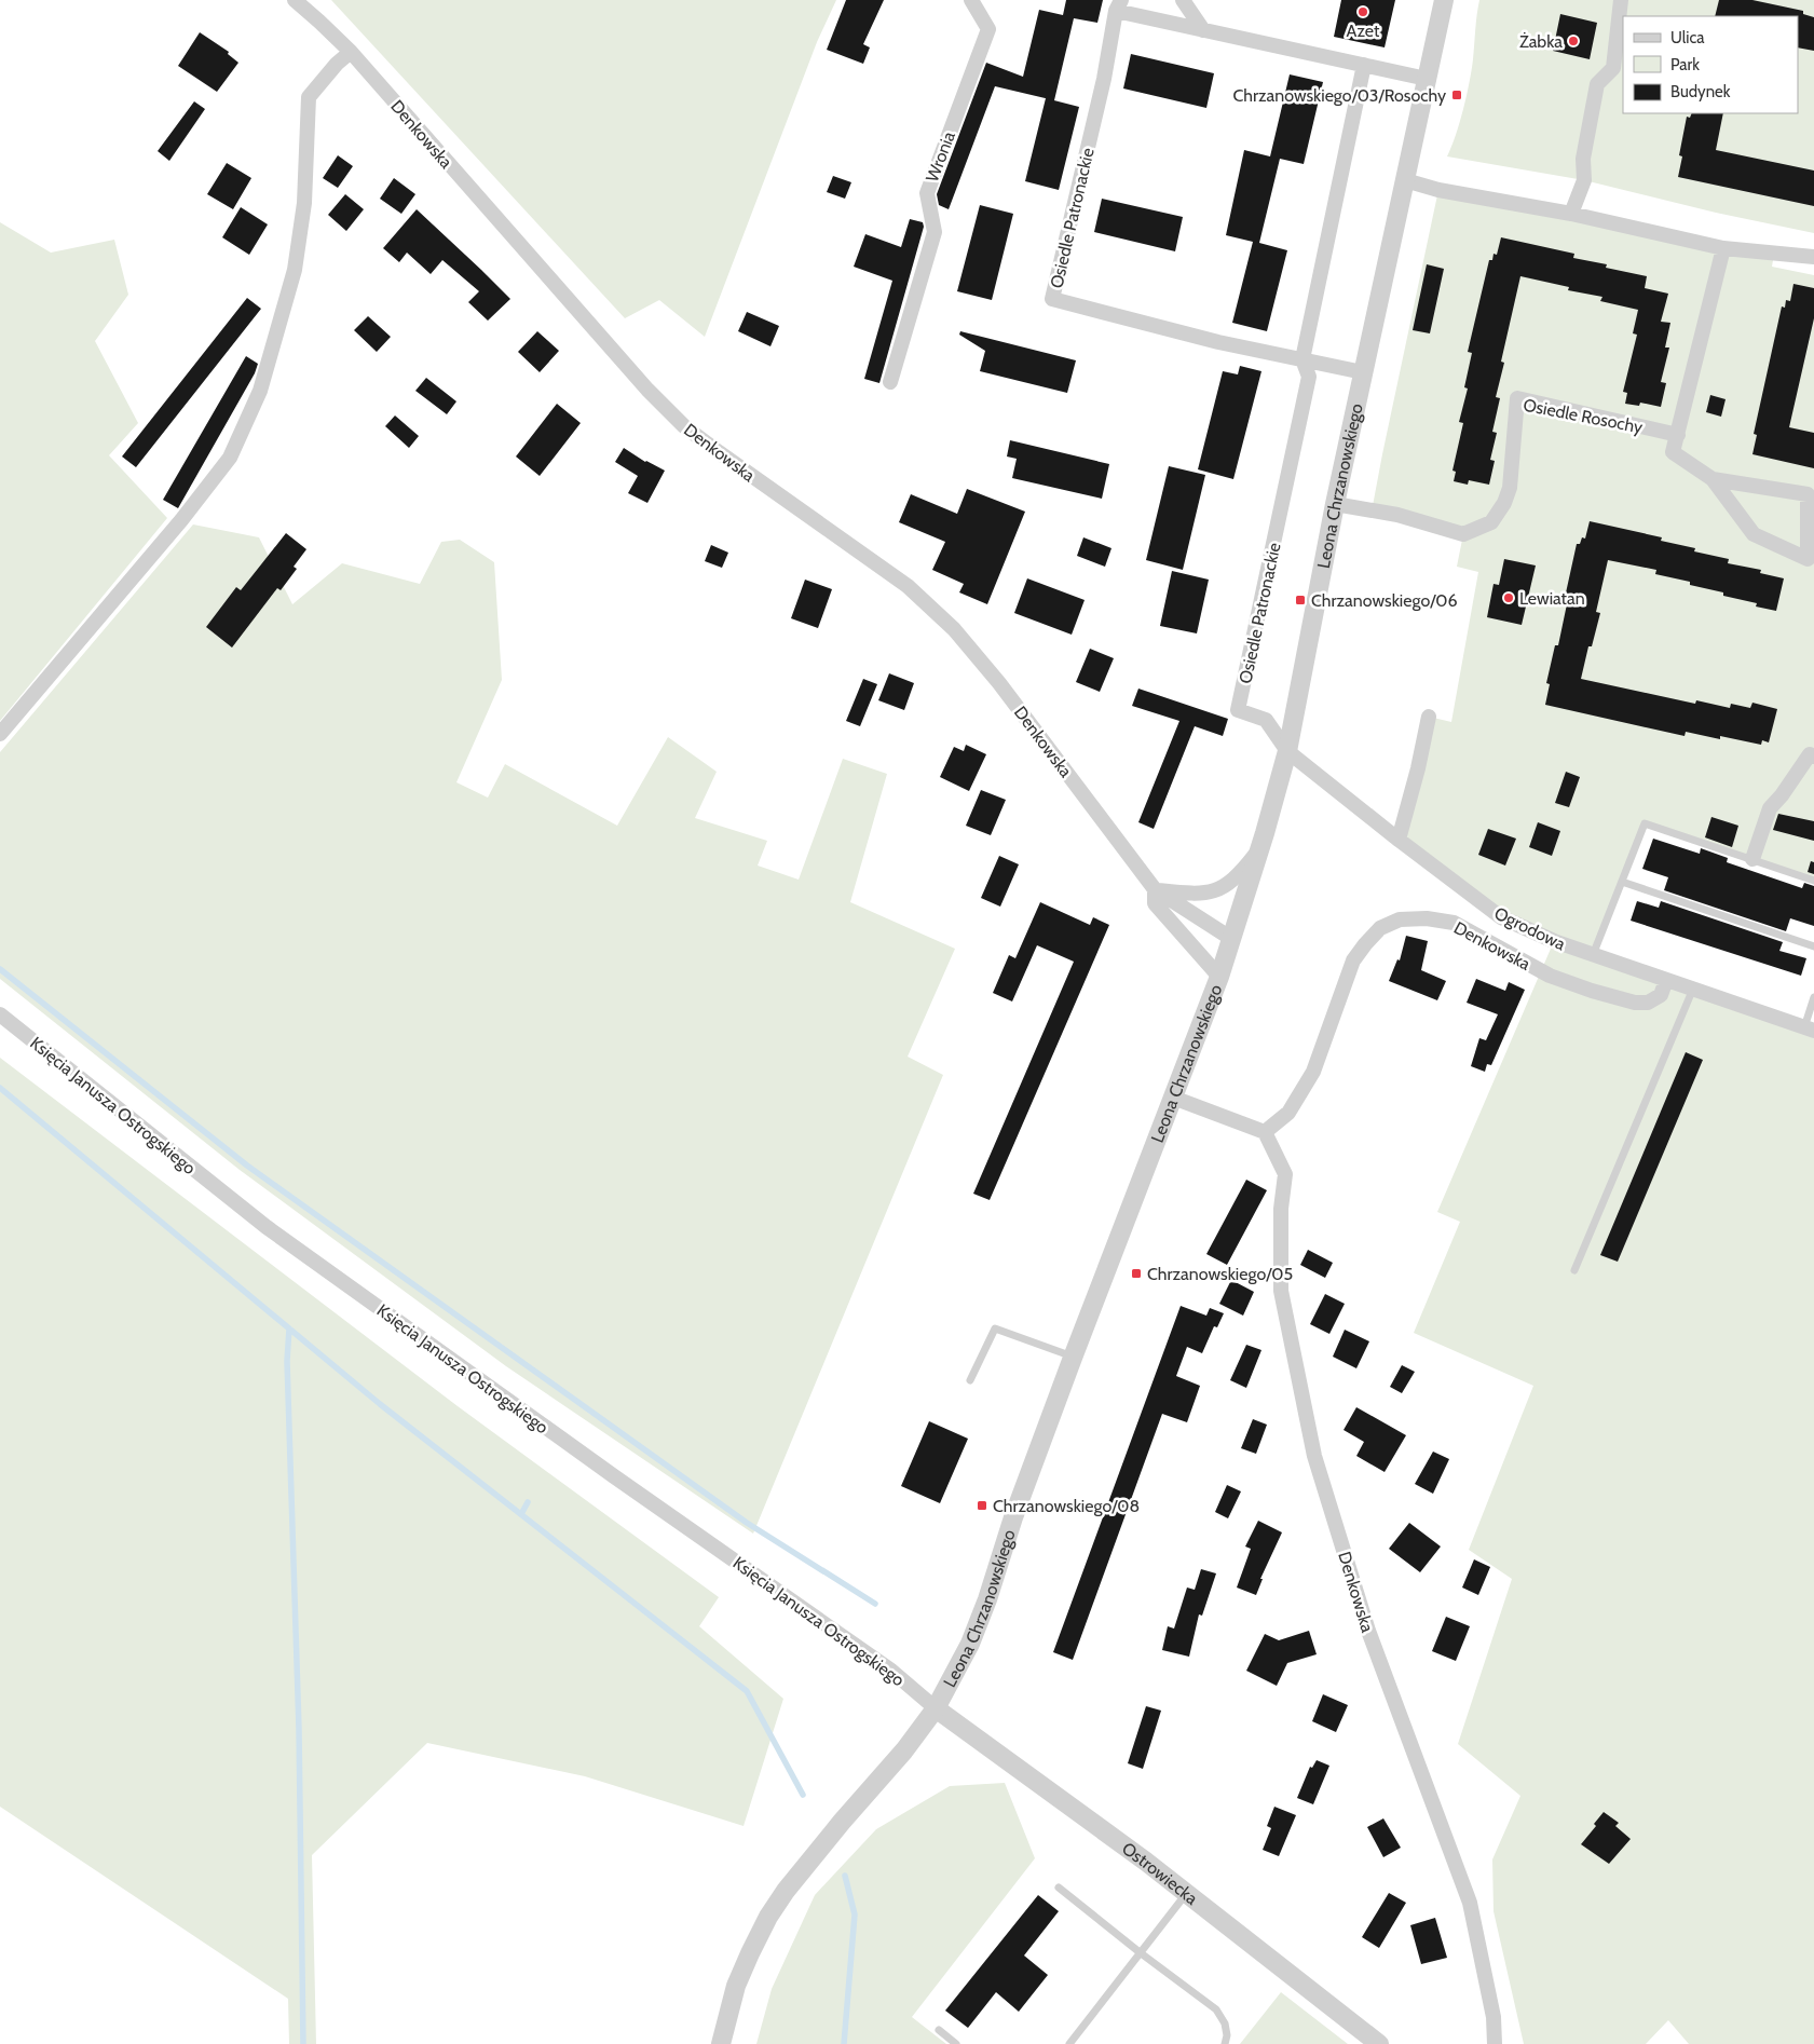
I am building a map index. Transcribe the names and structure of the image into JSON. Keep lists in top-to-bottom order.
{
  "streets": {
    "street": [
      "Denkowska",
      "Wronia",
      "Osiedle Patronackie",
      "Osiedle Rosochy",
      "Leona Chrzanowskiego",
      "Ogrodowa",
      "Księcia Janusza Ostrogskiego",
      "Ostrowiecka"
    ]
  },
  "crossings": [
    ["Denkowska", "Leona Chrzanowskiego"],
    ["Denkowska", "Ogrodowa"],
    ["Osiedle Patronackie", "Leona Chrzanowskiego"],
    ["Osiedle Patronackie", "Ogrodowa"],
    ["Osiedle Rosochy", "Leona Chrzanowskiego"],
    ["Leona Chrzanowskiego", "Ogrodowa"],
    ["Leona Chrzanowskiego", "Księcia Janusza Ostrogskiego"],
    ["Leona Chrzanowskiego", "Ostrowiecka"],
    ["Księcia Janusza Ostrogskiego", "Ostrowiecka"]
  ],
  "places": {
    "other": ["Azet", "Żabka", "Lewiatan"],
    "transit": [
      "Chrzanowskiego/03/Rosochy",
      "Chrzanowskiego/06",
      "Chrzanowskiego/05",
      "Chrzanowskiego/08"
    ]
  },
  "legend": ["Ulica", "Park", "Budynek"]
}
